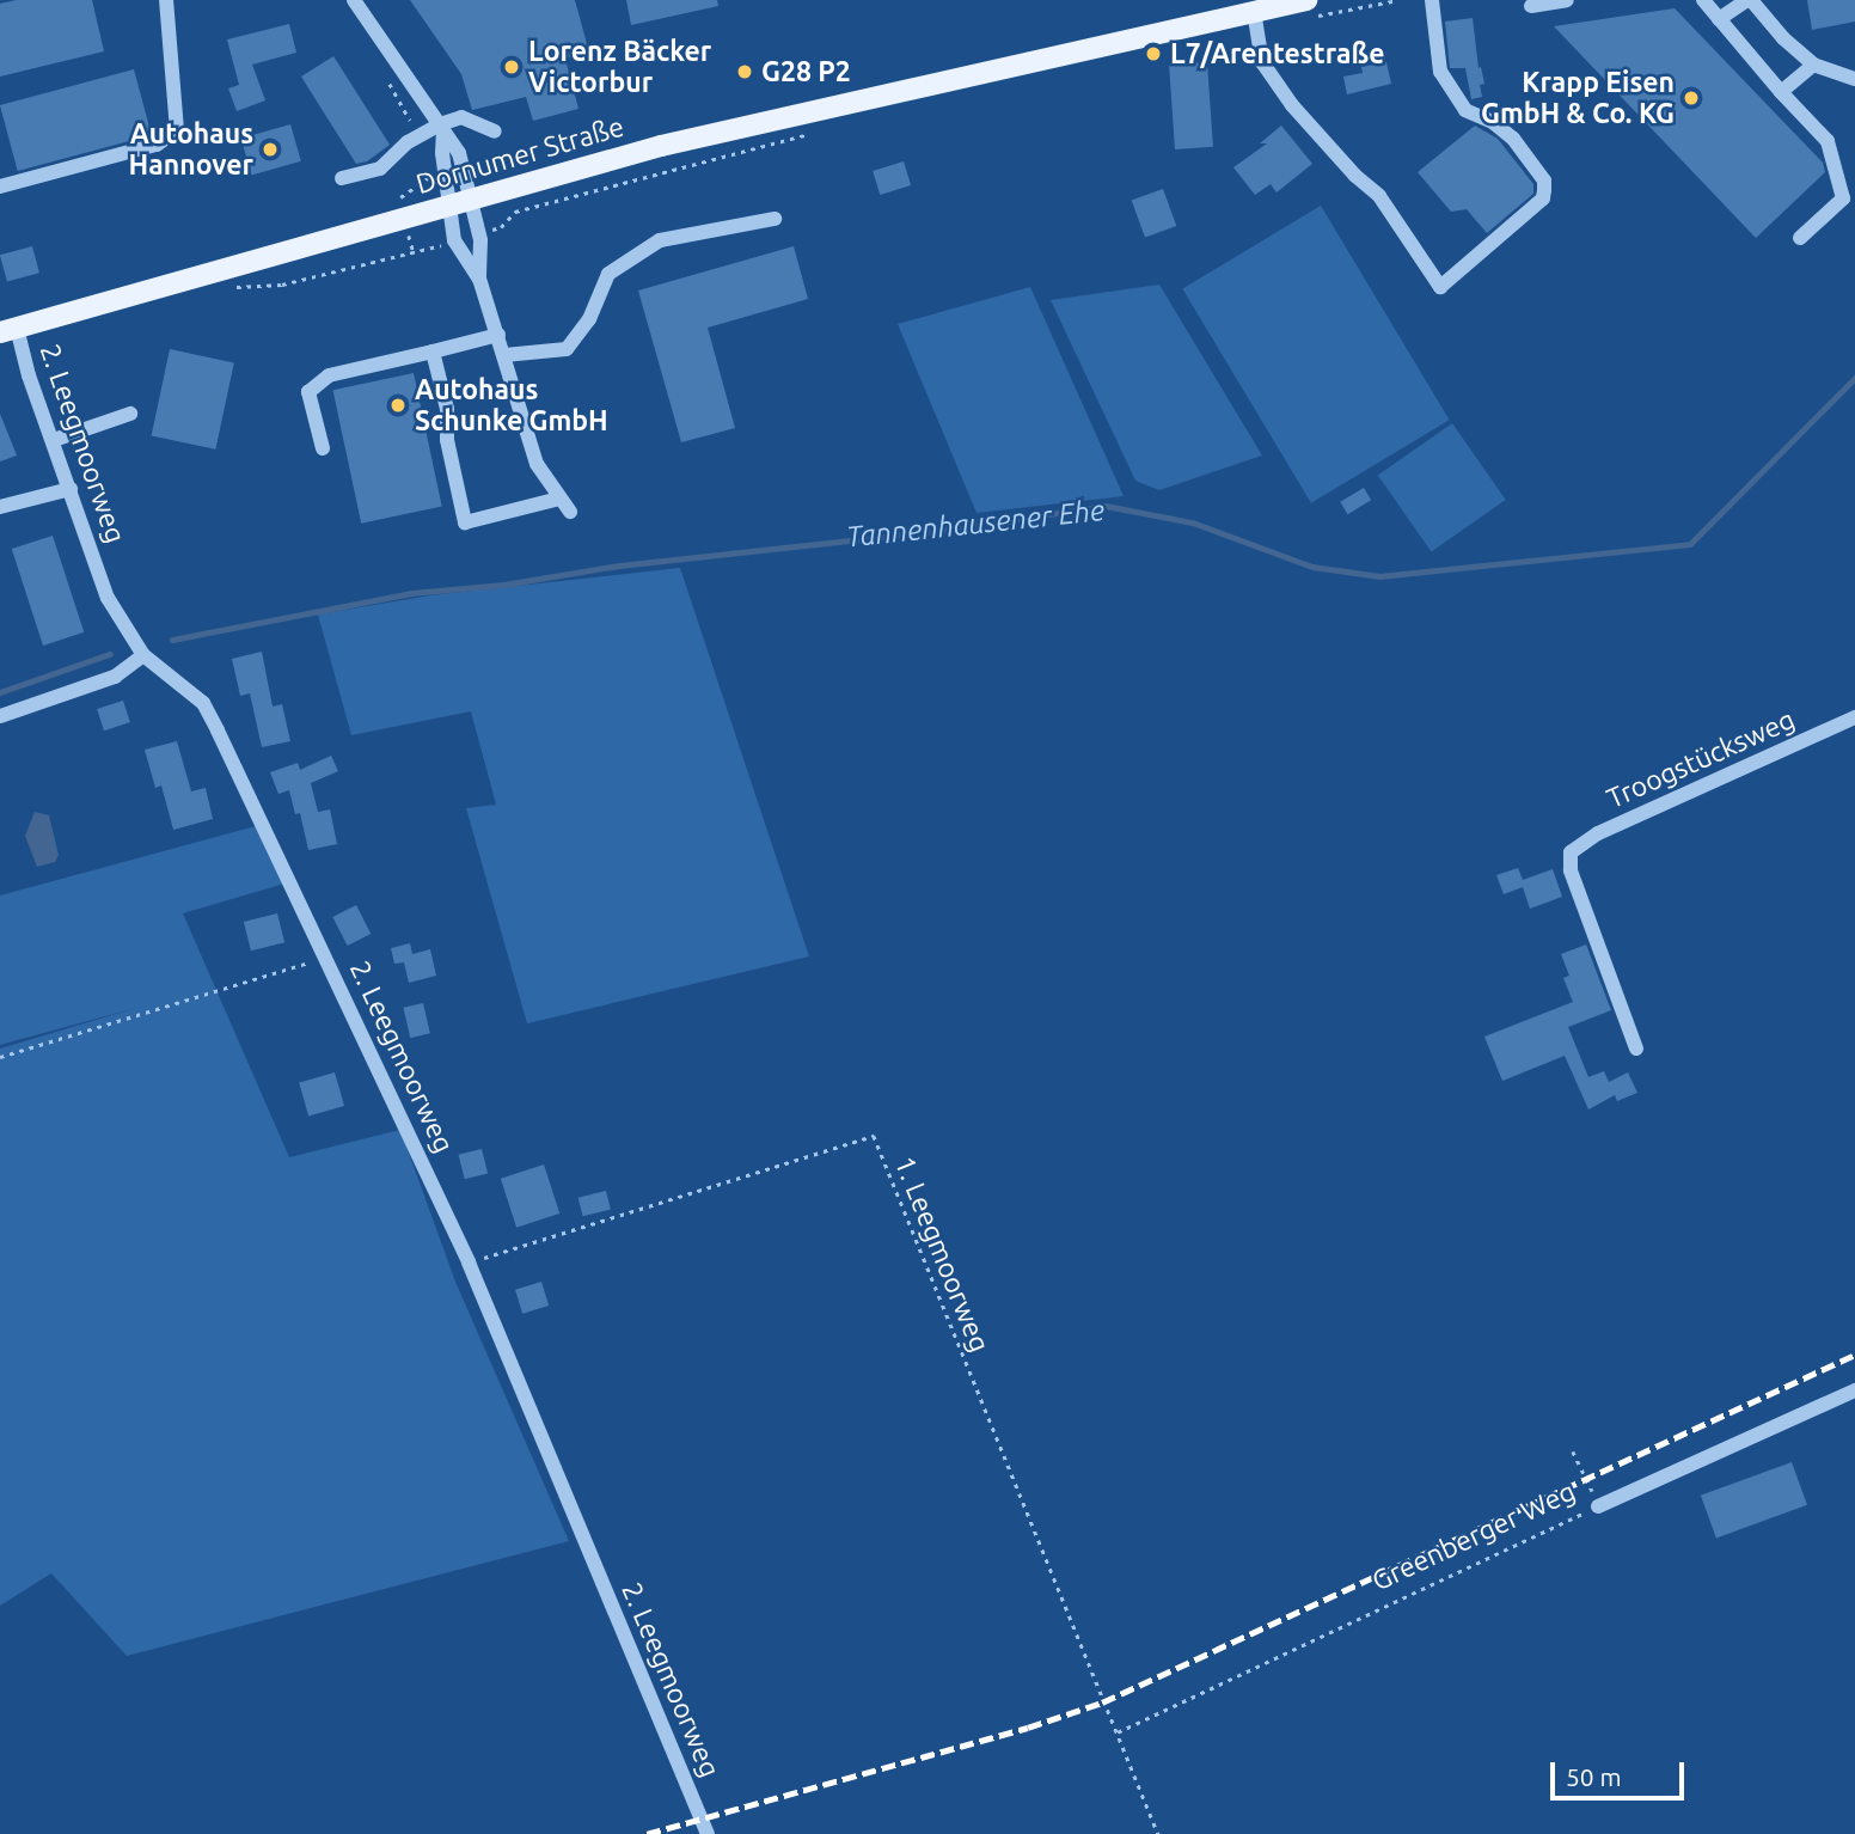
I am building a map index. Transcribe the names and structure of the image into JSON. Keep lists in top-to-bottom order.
{
  "streets": {
    "main road": ["Dornumer Straße"],
    "street": ["2. Leegmoorweg", "Troogstücksweg", "Greenberger Weg"],
    "path": ["1. Leegmoorweg"]
  },
  "crossings": [
    ["Dornumer Straße", "2. Leegmoorweg"],
    ["2. Leegmoorweg", "1. Leegmoorweg"],
    ["1. Leegmoorweg", "Greenberger Weg"]
  ],
  "water": ["Tannenhausener Ehe"],
  "places": [
    "L7/Arentestraße",
    "Lorenz Bäcker Victorbur",
    "G28 P2",
    "Krapp Eisen GmbH & Co. KG",
    "Autohaus Hannover",
    "Autohaus Schunke GmbH"
  ],
  "scale_bar": "50 m"
}
